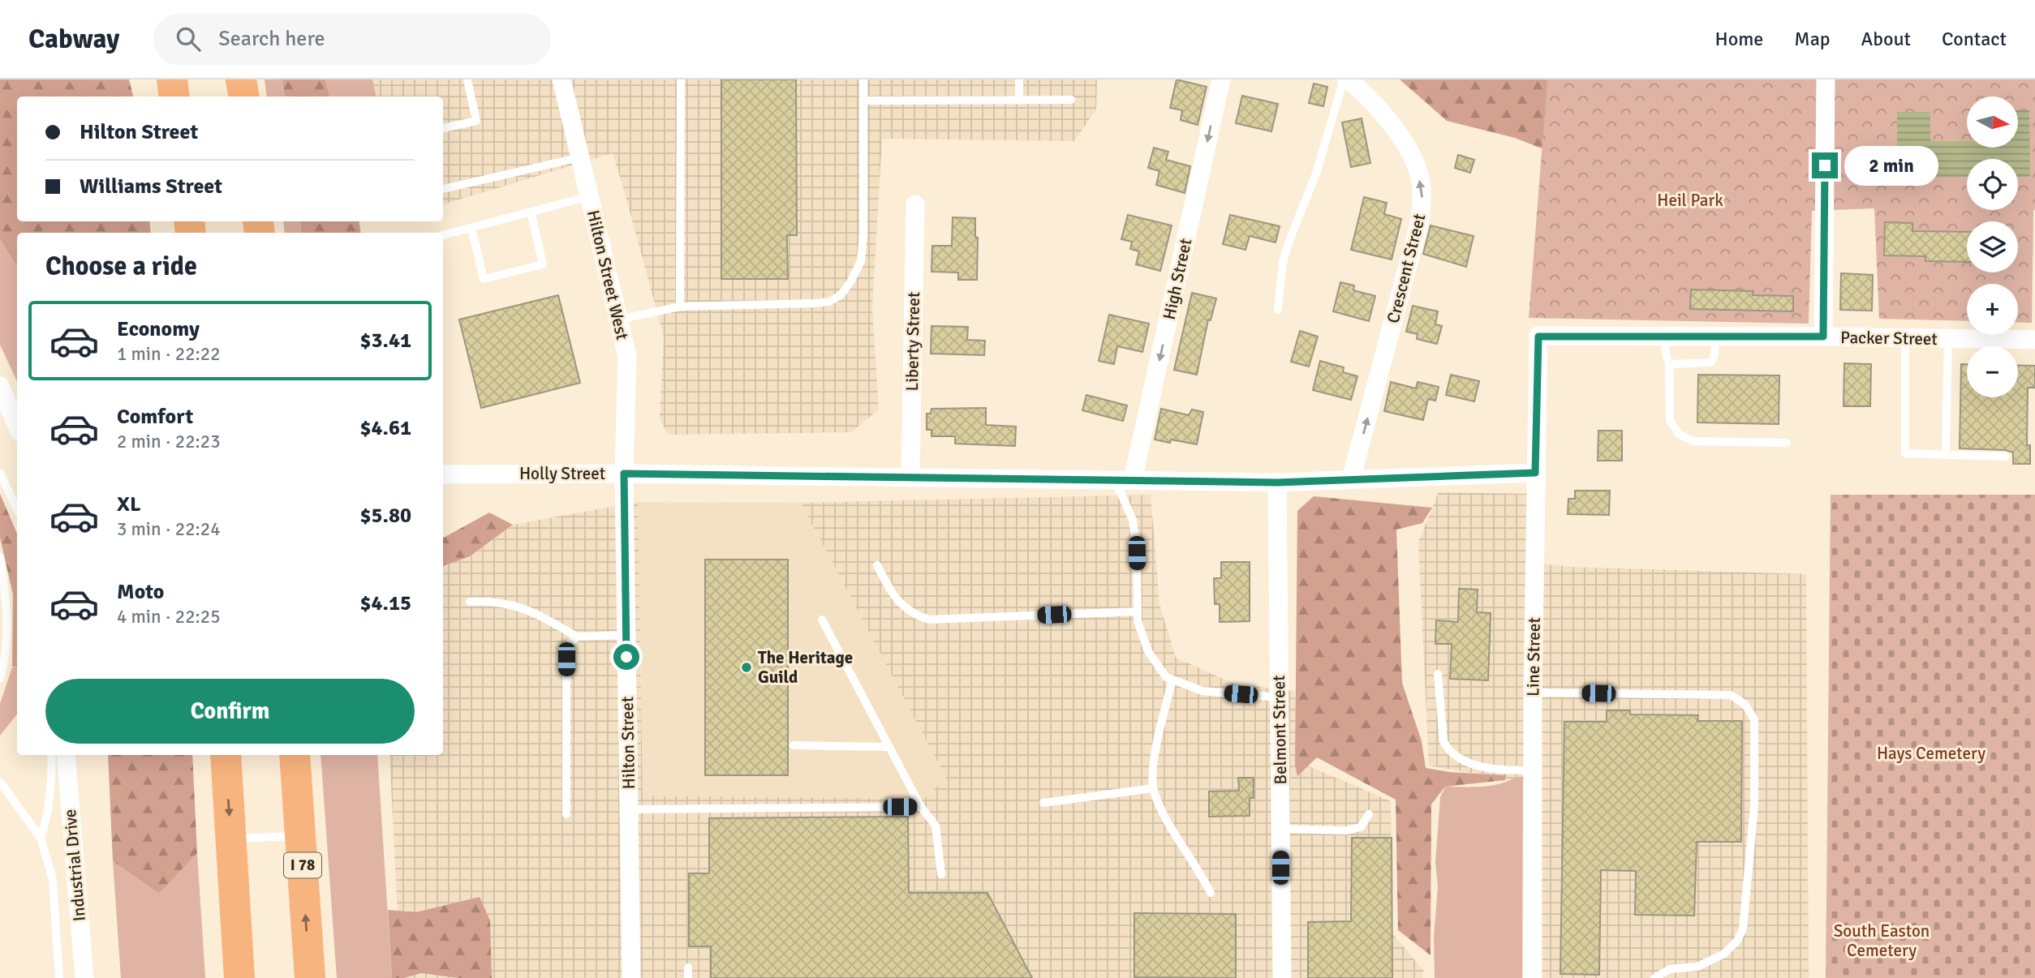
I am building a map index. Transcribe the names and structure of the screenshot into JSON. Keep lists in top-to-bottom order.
{
  "streets": {
    "highway": ["I 78"],
    "street": [
      "Crescent Street",
      "Hilton Street West",
      "High Street",
      "Packer Street",
      "Liberty Street",
      "Holly Street",
      "Line Street",
      "Belmont Street",
      "Hilton Street",
      "Industrial Drive"
    ]
  },
  "crossings": [
    ["Crescent Street", "Holly Street"],
    ["Hilton Street West", "Holly Street"],
    ["Hilton Street West", "Hilton Street"],
    ["High Street", "Holly Street"],
    ["Packer Street", "Line Street"],
    ["Liberty Street", "Holly Street"],
    ["Holly Street", "Line Street"],
    ["Holly Street", "Belmont Street"],
    ["Holly Street", "Hilton Street"]
  ],
  "one_way": ["Crescent Street", "High Street"],
  "parks": ["Heil Park", "Hays Cemetery", "South Easton Cemetery"],
  "places": ["The Heritage Guild"],
  "north": "right",
  "page": {
    "header": "Cabway",
    "search": "Search here",
    "nav": [
      "Home",
      "Map",
      "About",
      "Contact"
    ],
    "map_buttons": ["+", "−"],
    "banner": ["Hilton Street", "Williams Street"],
    "bubble": "2 min",
    "heading": "Choose a ride",
    "list": [
      {
        "name": "Economy",
        "note": "1 min · 22:22",
        "value": "$3.41"
      },
      {
        "name": "Comfort",
        "note": "2 min · 22:23",
        "value": "$4.61"
      },
      {
        "name": "XL",
        "note": "3 min · 22:24",
        "value": "$5.80"
      },
      {
        "name": "Moto",
        "note": "4 min · 22:25",
        "value": "$4.15"
      }
    ],
    "buttons": "Confirm"
  }
}
